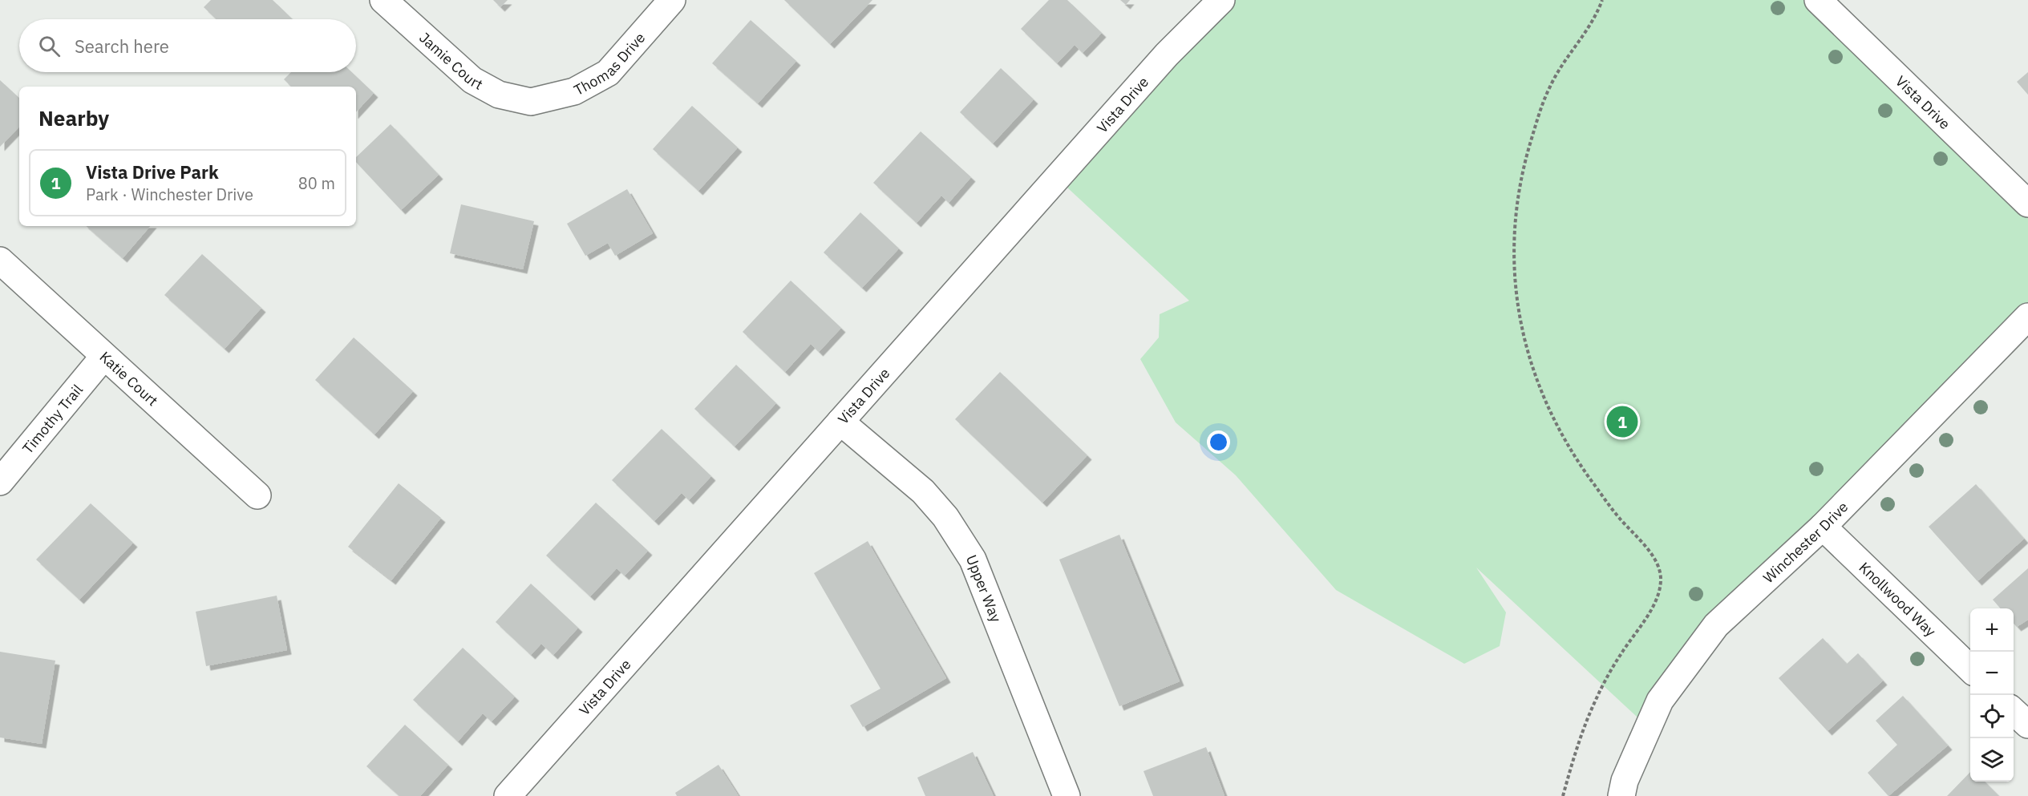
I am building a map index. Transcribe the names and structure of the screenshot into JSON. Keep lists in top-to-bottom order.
{
  "streets": {
    "street": [
      "Jamie Court",
      "Thomas Drive",
      "Vista Drive",
      "Katie Court",
      "Timothy Trail",
      "Winchester Drive",
      "Upper Way",
      "Knollwood Way"
    ]
  },
  "crossings": [
    ["Jamie Court", "Thomas Drive"],
    ["Vista Drive", "Upper Way"],
    ["Katie Court", "Timothy Trail"],
    ["Winchester Drive", "Knollwood Way"]
  ],
  "page": {
    "search": "Search here",
    "heading": "Nearby",
    "list": [
      {
        "mark": "1",
        "name": "Vista Drive Park",
        "note": "Park · Winchester Drive",
        "value": "80 m"
      }
    ],
    "pins": "1",
    "map_buttons": ["+", "−"]
  }
}
